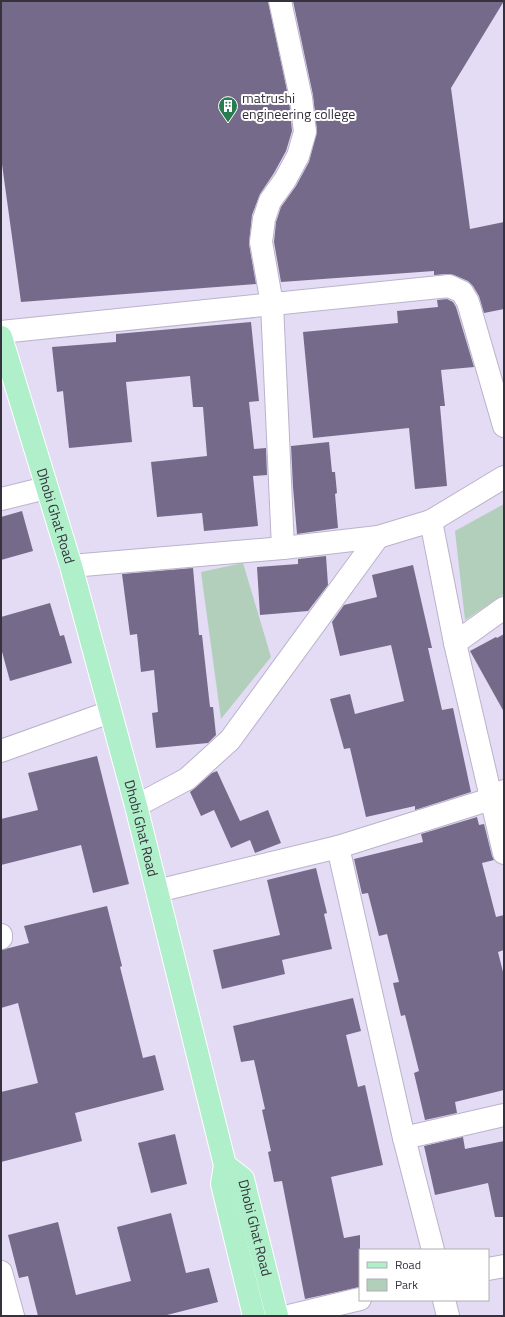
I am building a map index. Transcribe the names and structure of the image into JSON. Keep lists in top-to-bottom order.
{
  "streets": {
    "main road": ["Dhobi Ghat Road"]
  },
  "places": {
    "building": ["matrushi engineering college"]
  },
  "legend": ["Road", "Park"]
}
